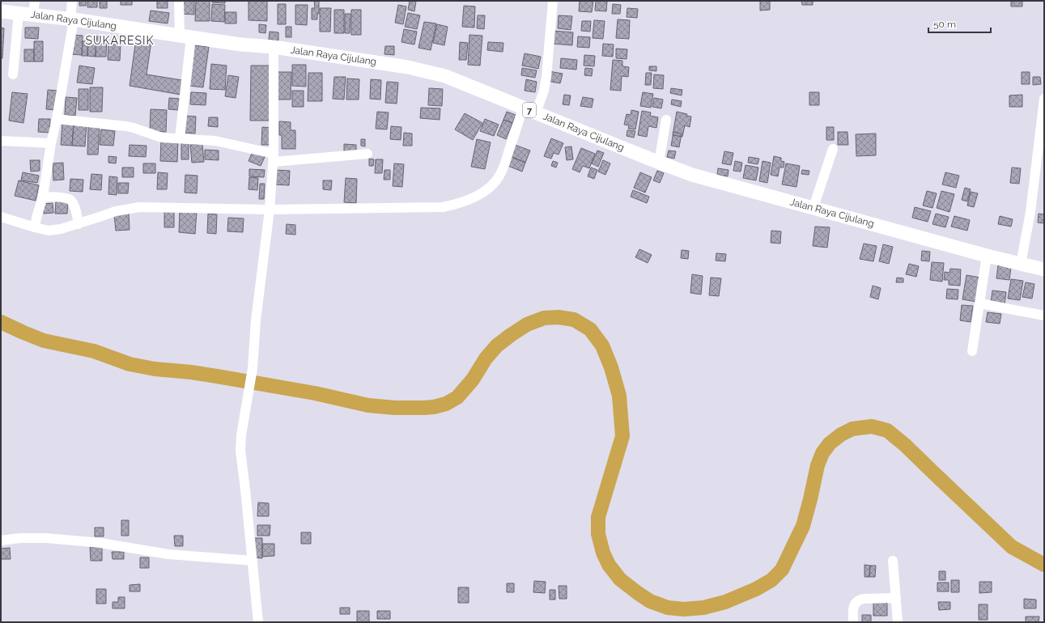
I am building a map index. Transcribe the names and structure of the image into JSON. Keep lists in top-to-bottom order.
{
  "streets": {
    "highway": ["Jalan Raya Cijulang", "7"]
  },
  "districts": ["SUKARESIK"],
  "scale_bar": "50 m"
}
